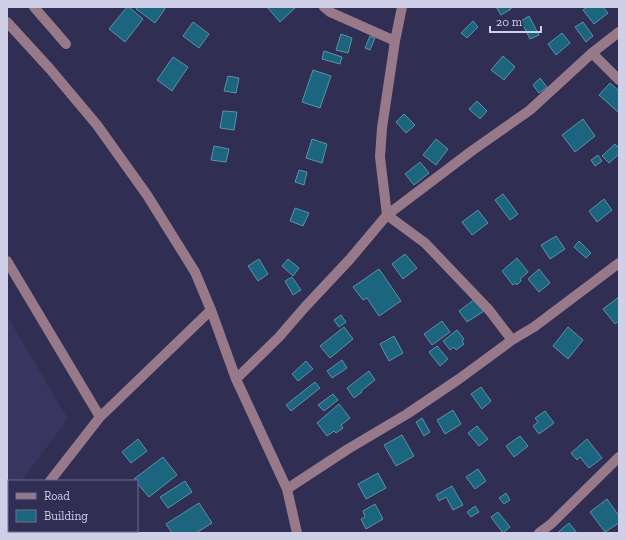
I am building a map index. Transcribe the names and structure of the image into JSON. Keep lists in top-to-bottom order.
{
  "legend": ["Road", "Building"],
  "scale_bar": "20 m"
}
